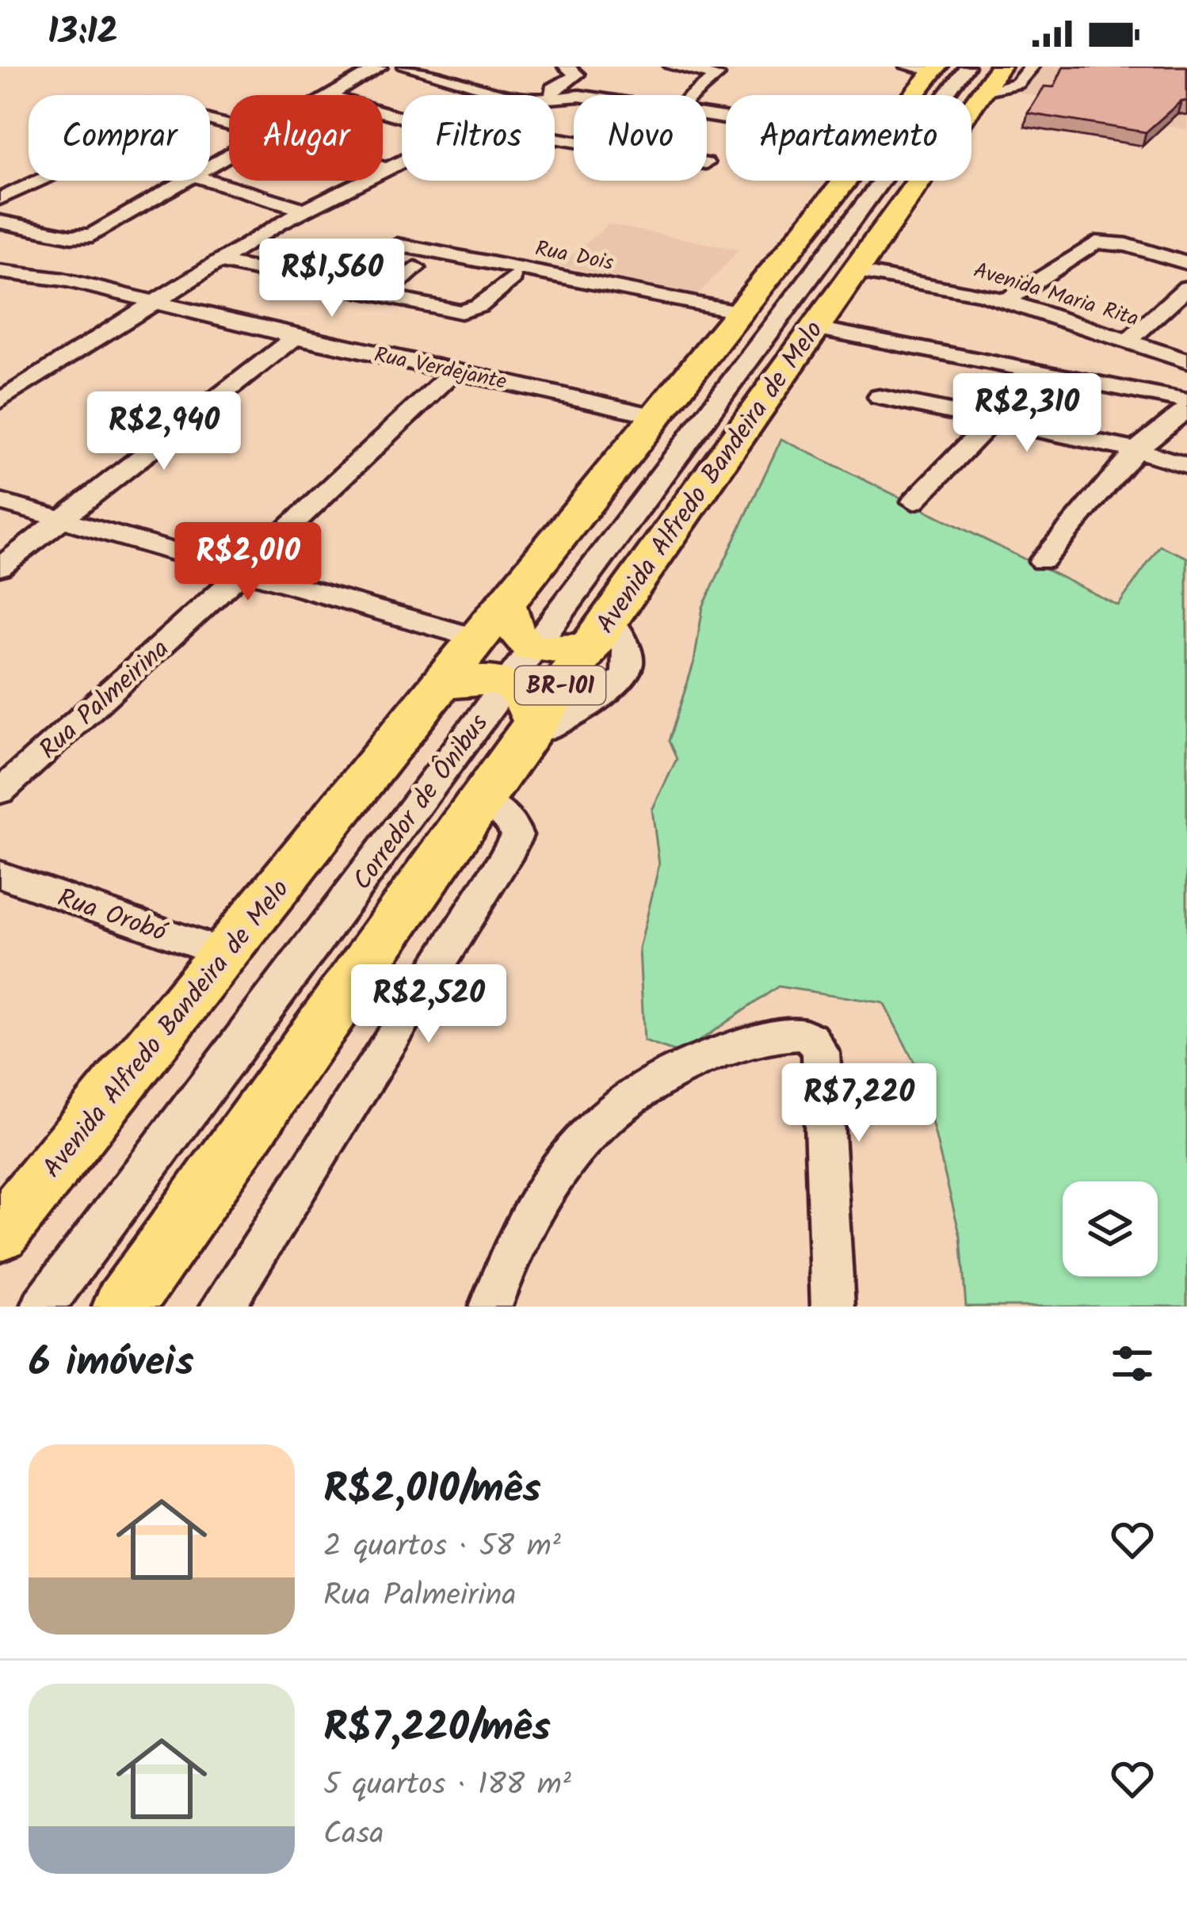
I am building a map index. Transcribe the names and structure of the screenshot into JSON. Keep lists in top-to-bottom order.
{
  "streets": {
    "highway": ["Avenida Alfredo Bandeira de Melo", "BR-101"],
    "street": [
      "Rua Dois",
      "Avenida Maria Rita",
      "Rua Verdejante",
      "Rua Palmeirina",
      "Corredor de Ônibus",
      "Rua Orobó"
    ]
  },
  "crossings": [
    ["Rua Dois", "Avenida Alfredo Bandeira de Melo"],
    ["Avenida Maria Rita", "Avenida Alfredo Bandeira de Melo"],
    ["Rua Verdejante", "Avenida Alfredo Bandeira de Melo"],
    ["Rua Verdejante", "Rua Palmeirina"],
    ["Avenida Alfredo Bandeira de Melo", "Corredor de Ônibus"],
    ["Avenida Alfredo Bandeira de Melo", "Rua Orobó"]
  ],
  "page": {
    "status": "13:12",
    "chip": [
      "Comprar",
      "Alugar",
      "Filtros",
      "Novo",
      "Apartamento"
    ],
    "price": [
      "R$1,560",
      "R$2,310",
      "R$2,940",
      "R$2,010",
      "R$2,520",
      "R$7,220"
    ],
    "heading": "6 imóveis",
    "list": [
      {
        "name": "R$2,010/mês",
        "note": "2 quartos · 58 m² · Rua Palmeirina"
      },
      {
        "name": "R$7,220/mês",
        "note": "5 quartos · 188 m² · Casa"
      }
    ]
  }
}
